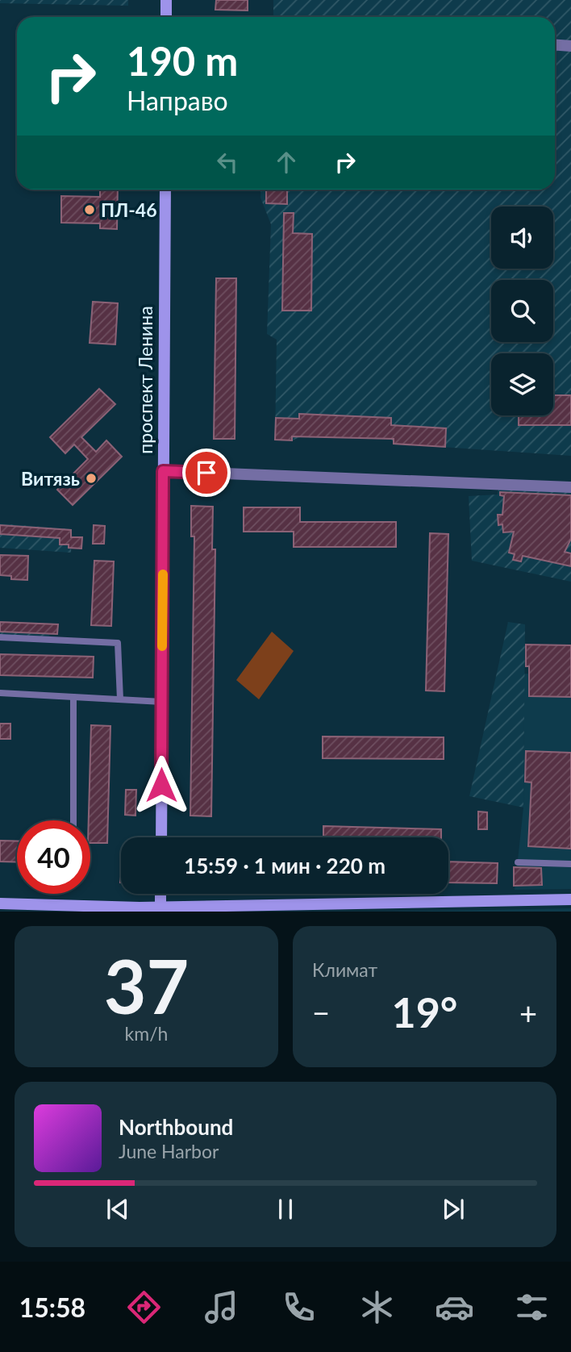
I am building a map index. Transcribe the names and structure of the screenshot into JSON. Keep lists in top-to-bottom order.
{
  "streets": {
    "street": ["проспект Ленина"]
  },
  "places": ["ПЛ-46", "Витязь"],
  "page": {
    "turn": ["190 m", "Направо"],
    "limit": "40",
    "trip": "15:59 · 1 мин · 220 m",
    "tile": [
      ["37", "km/h"],
      "Климат"
    ],
    "heat": ["−", "19°", "+"],
    "song": ["Northbound", "June Harbor"],
    "tabs": "15:58"
  }
}
